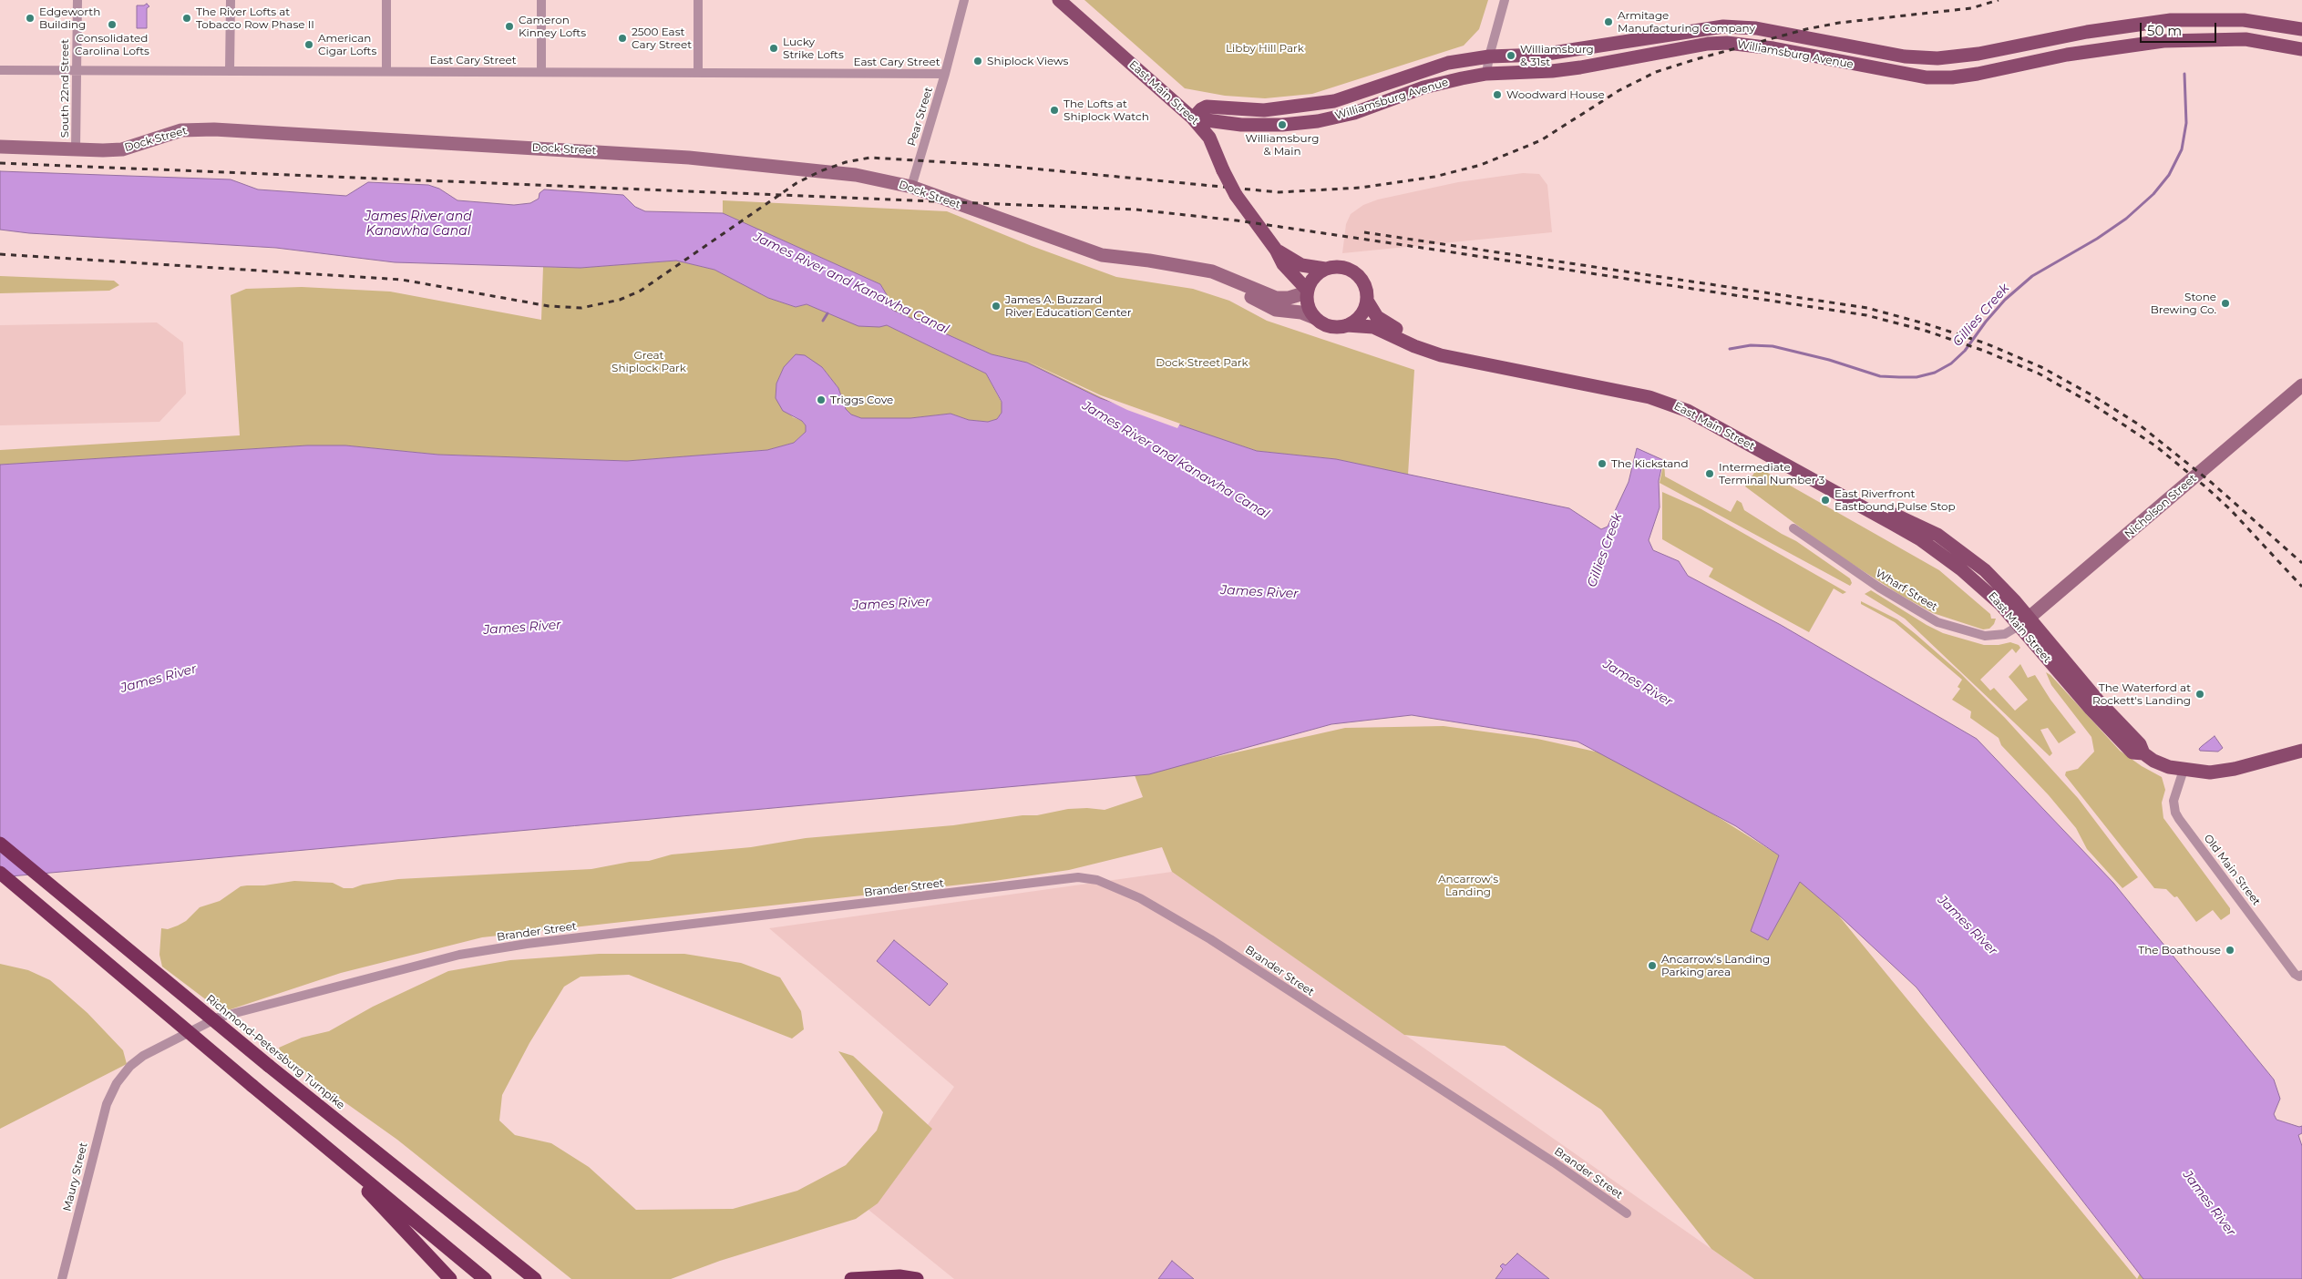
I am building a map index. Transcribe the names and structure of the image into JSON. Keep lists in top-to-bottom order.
{
  "streets": {
    "highway": ["Richmond-Petersburg Turnpike"],
    "main road": [
      "Williamsburg Avenue",
      "East Main Street",
      "Dock Street",
      "Nicholson Street"
    ],
    "street": [
      "East Cary Street",
      "South 22nd Street",
      "Pear Street",
      "Wharf Street",
      "Old Main Street",
      "Brander Street",
      "Maury Street"
    ]
  },
  "crossings": [
    ["Williamsburg Avenue", "East Main Street"],
    ["East Cary Street", "South 22nd Street"],
    ["East Cary Street", "Pear Street"],
    ["South 22nd Street", "Dock Street"],
    ["East Main Street", "Dock Street"],
    ["East Main Street", "Nicholson Street"],
    ["East Main Street", "Wharf Street"],
    ["East Main Street", "Old Main Street"],
    ["Pear Street", "Dock Street"],
    ["Nicholson Street", "Wharf Street"],
    ["Brander Street", "Maury Street"]
  ],
  "water": ["James River and Kanawha Canal", "Gillies Creek", "James River"],
  "parks": [
    "Libby Hill Park",
    "Great Shiplock Park",
    "Dock Street Park",
    "Ancarrow's Landing"
  ],
  "places": [
    "Edgeworth Building",
    "The River Lofts at Tobacco Row Phase II",
    "Armitage Manufacturing Company",
    "Consolidated Carolina Lofts",
    "Cameron Kinney Lofts",
    "2500 East Cary Street",
    "American Cigar Lofts",
    "Lucky Strike Lofts",
    "Williamsburg & 31st",
    "Shiplock Views",
    "Woodward House",
    "The Lofts at Shiplock Watch",
    "Williamsburg & Main",
    "Stone Brewing Co.",
    "James A. Buzzard River Education Center",
    "Triggs Cove",
    "The Kickstand",
    "Intermediate Terminal Number 3",
    "East Riverfront Eastbound Pulse Stop",
    "The Waterford at Rockett's Landing",
    "The Boathouse",
    "Ancarrow's Landing Parking area"
  ],
  "scale_bar": "50 m"
}
